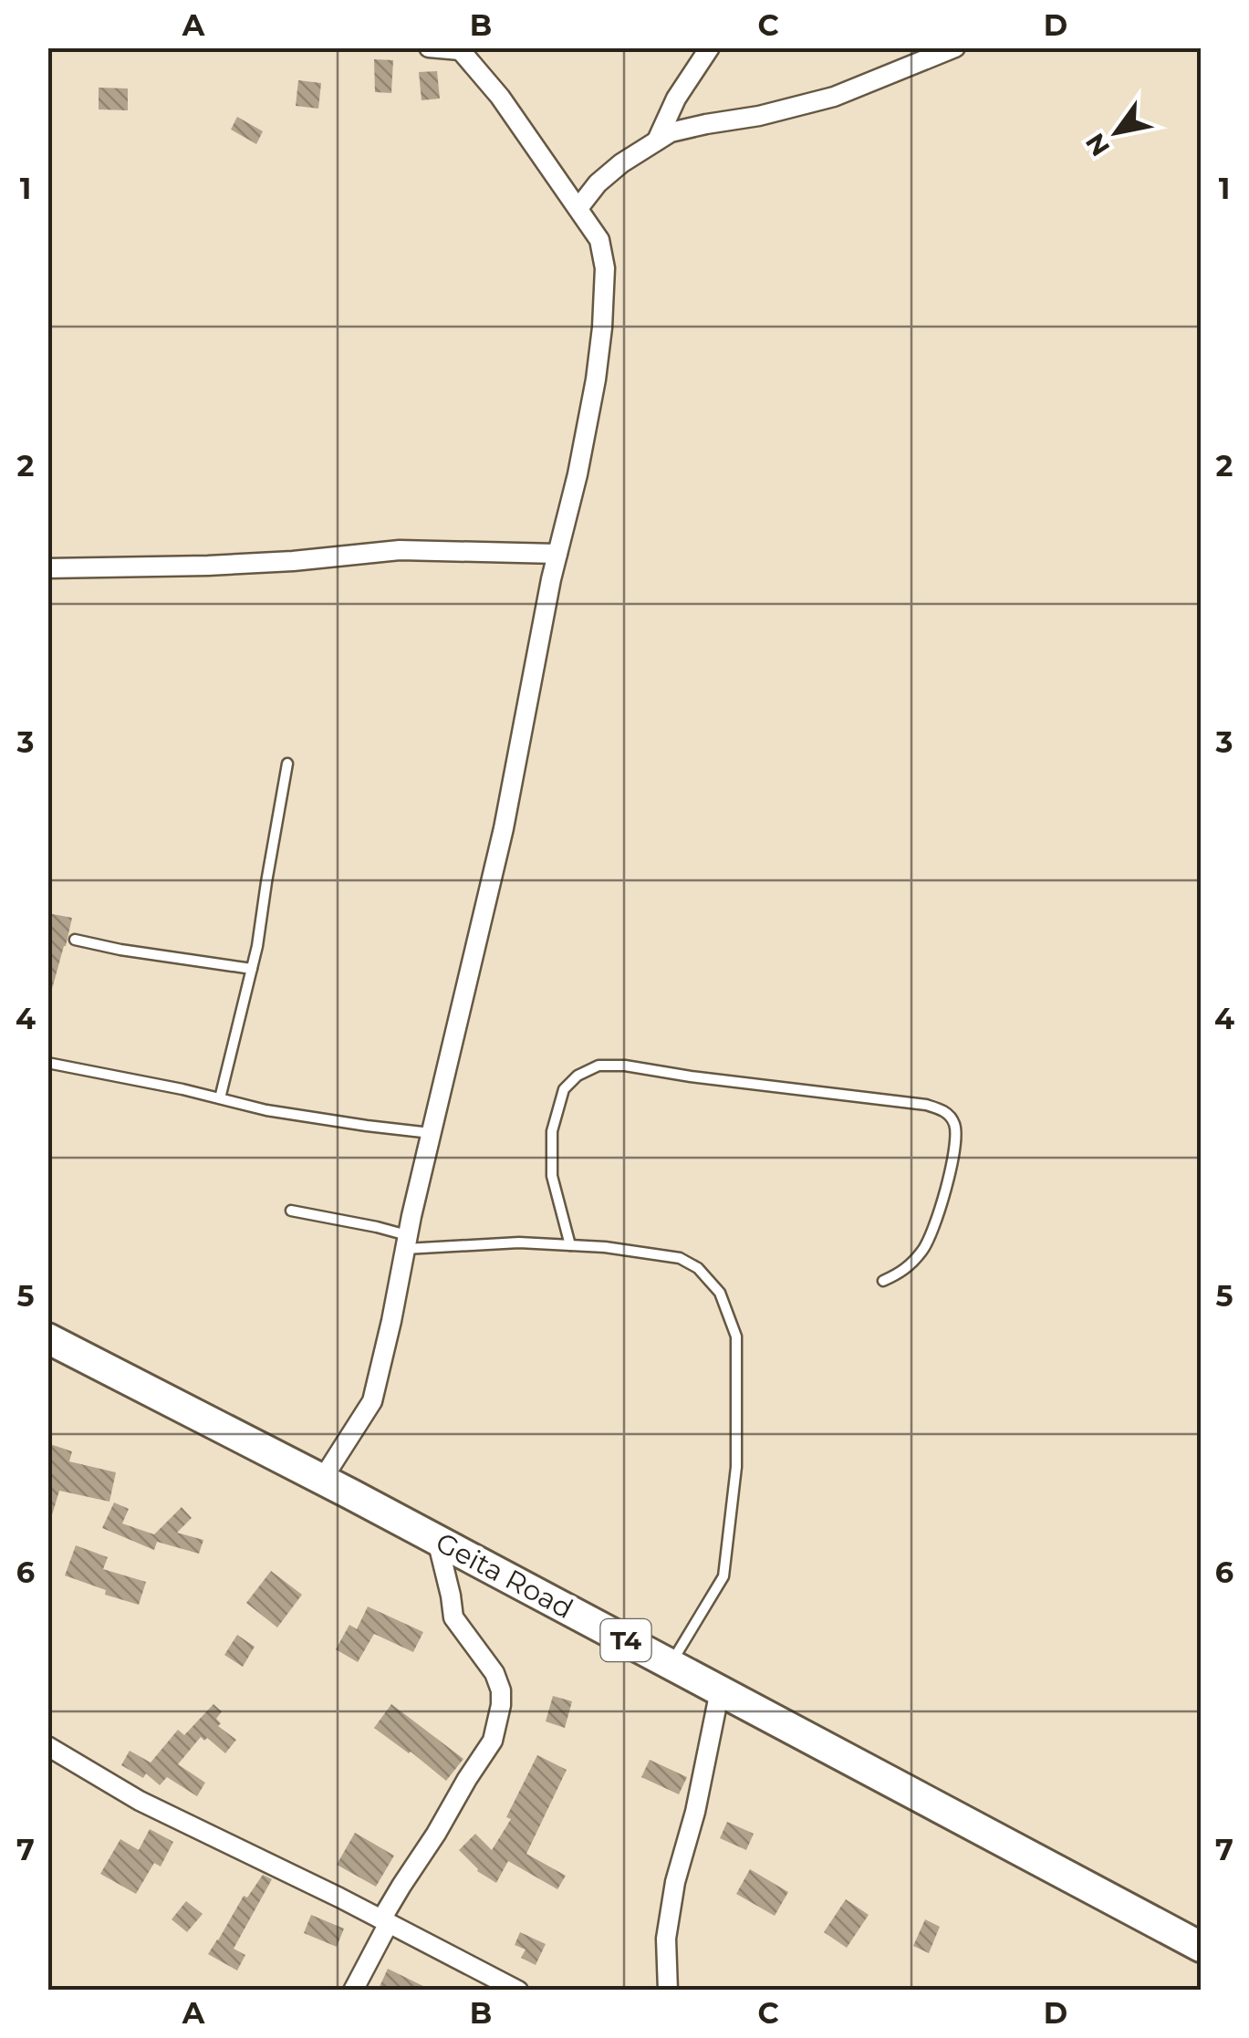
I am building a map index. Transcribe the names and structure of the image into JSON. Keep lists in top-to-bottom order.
{
  "streets": {
    "highway": ["Geita Road", "T4"]
  },
  "north": "bottom left",
  "grid": {
    "columns": [
      "A",
      "B",
      "C",
      "D"
    ],
    "rows": [
      "1",
      "2",
      "3",
      "4",
      "5",
      "6",
      "7"
    ]
  }
}
